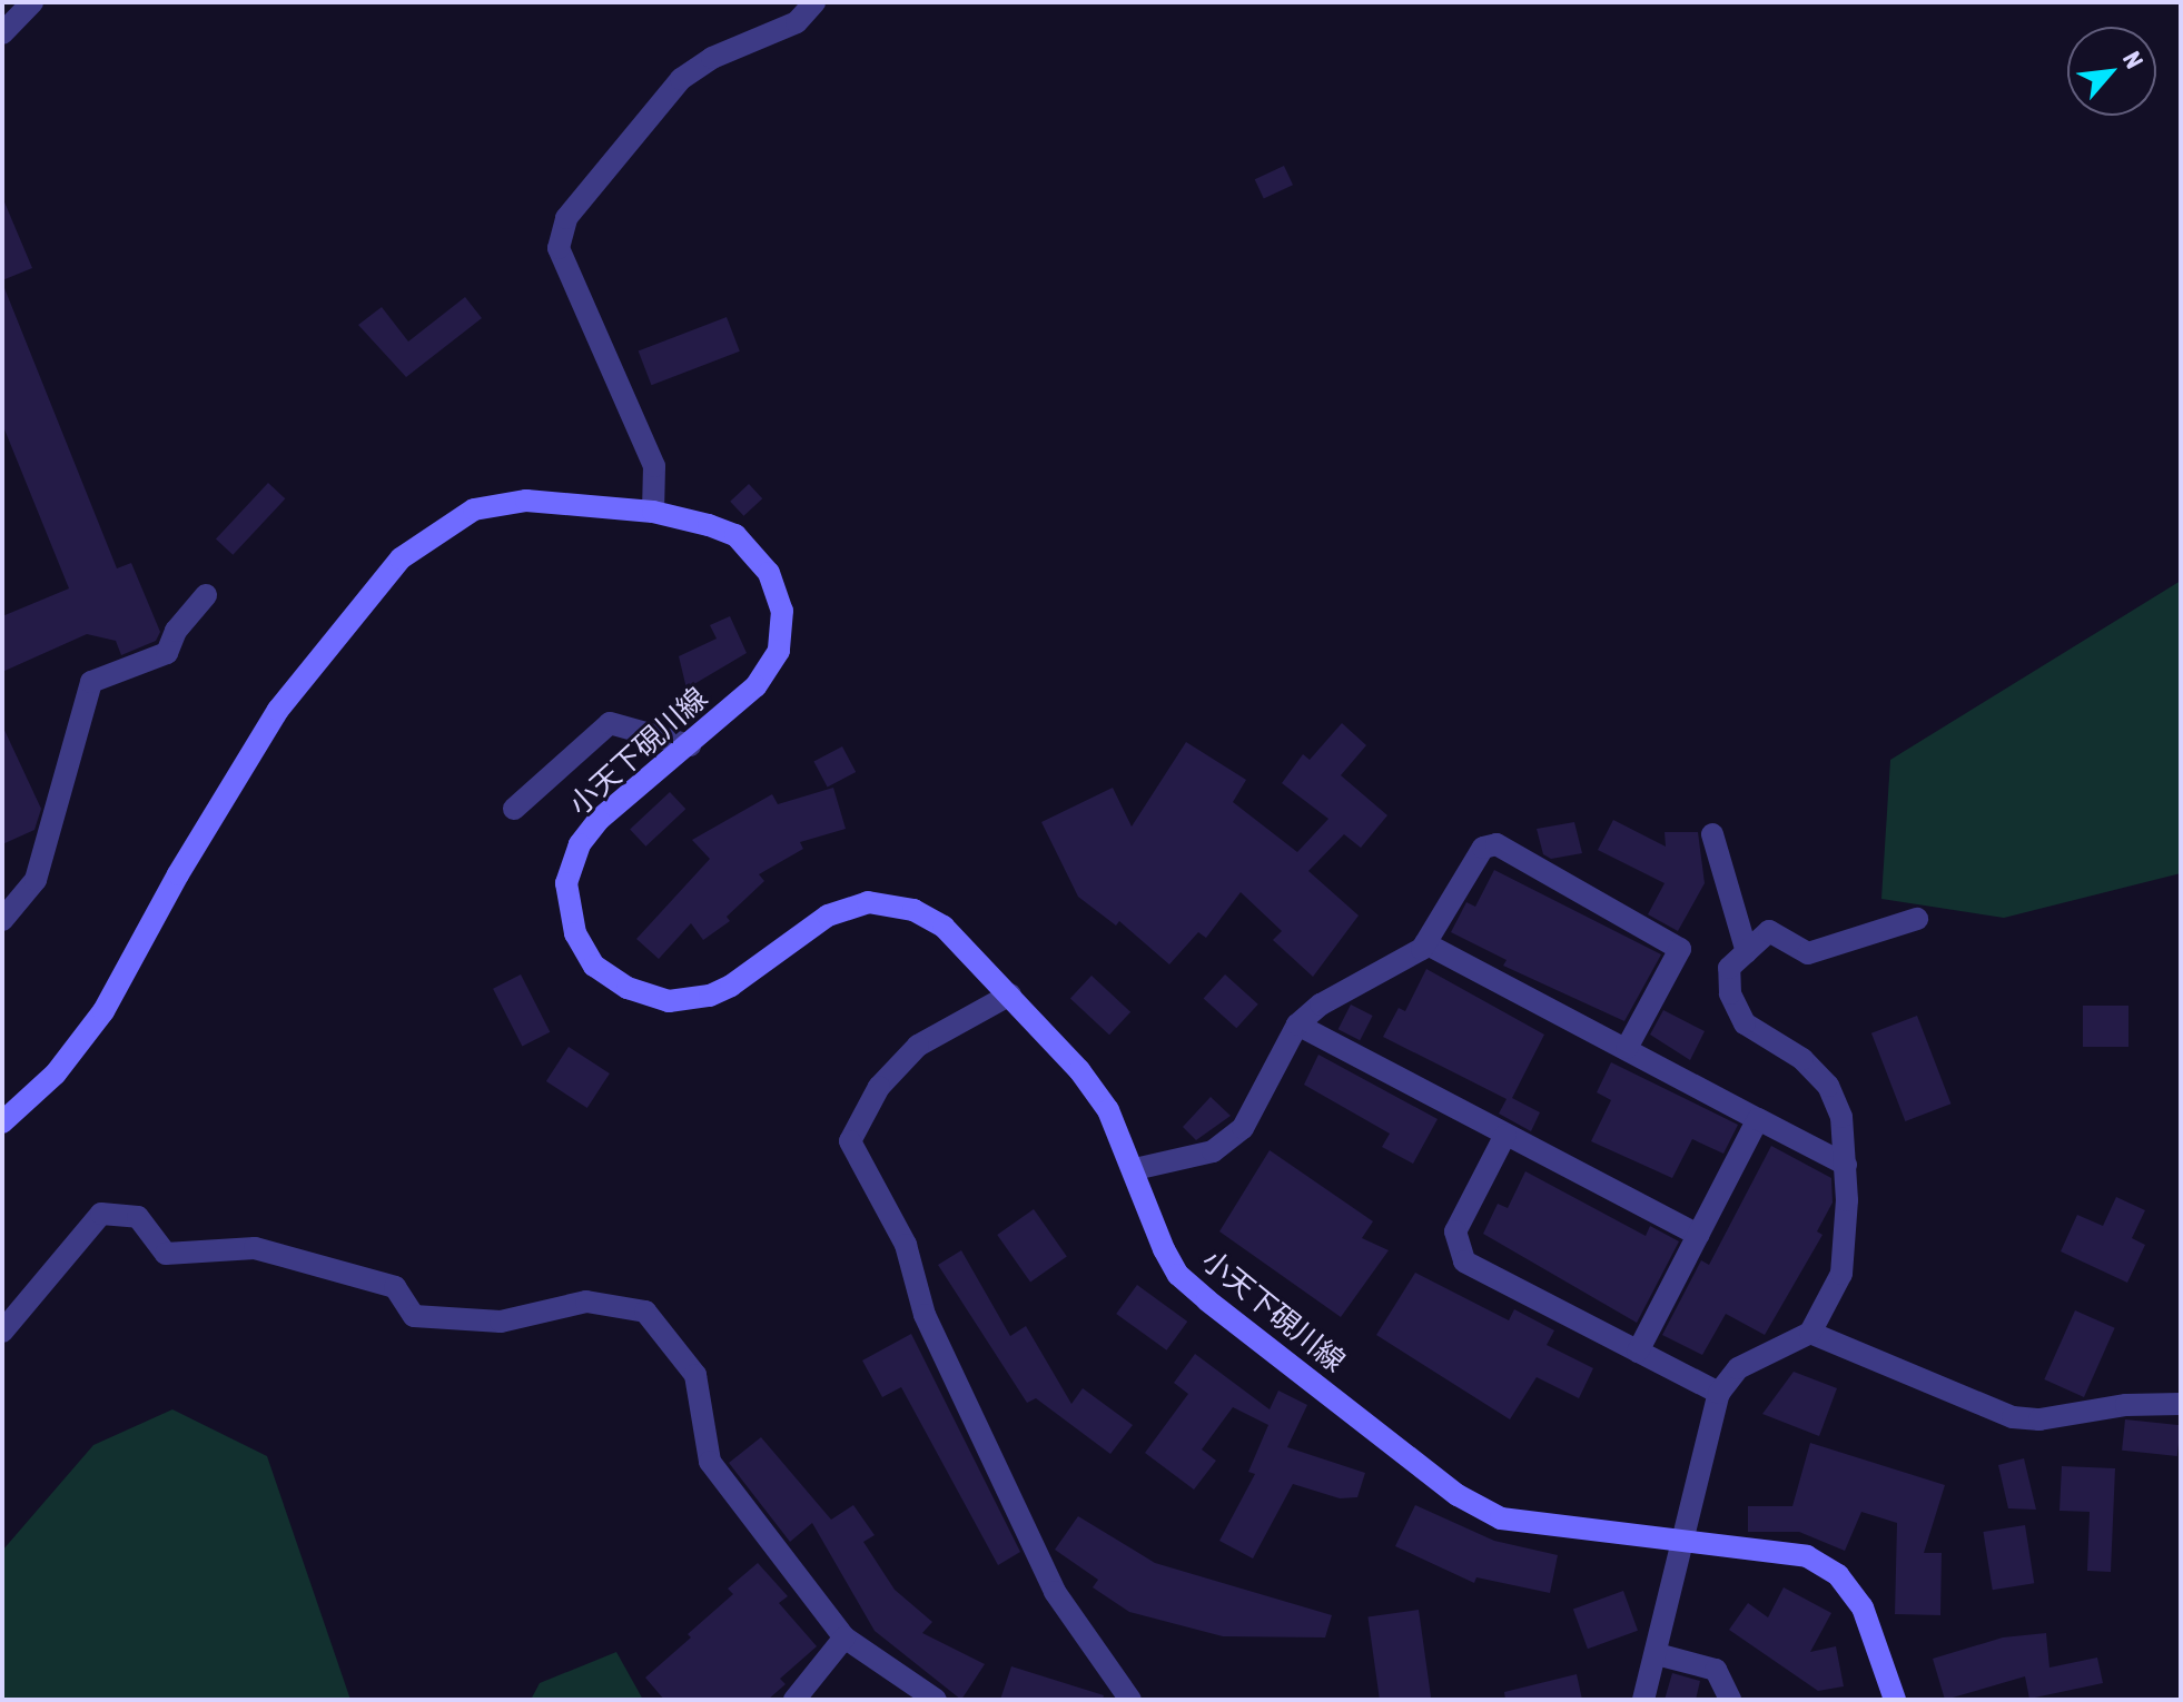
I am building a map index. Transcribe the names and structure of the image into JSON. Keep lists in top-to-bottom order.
{
  "streets": {
    "main road": ["小天下硯川線"]
  },
  "north": "top right"
}
